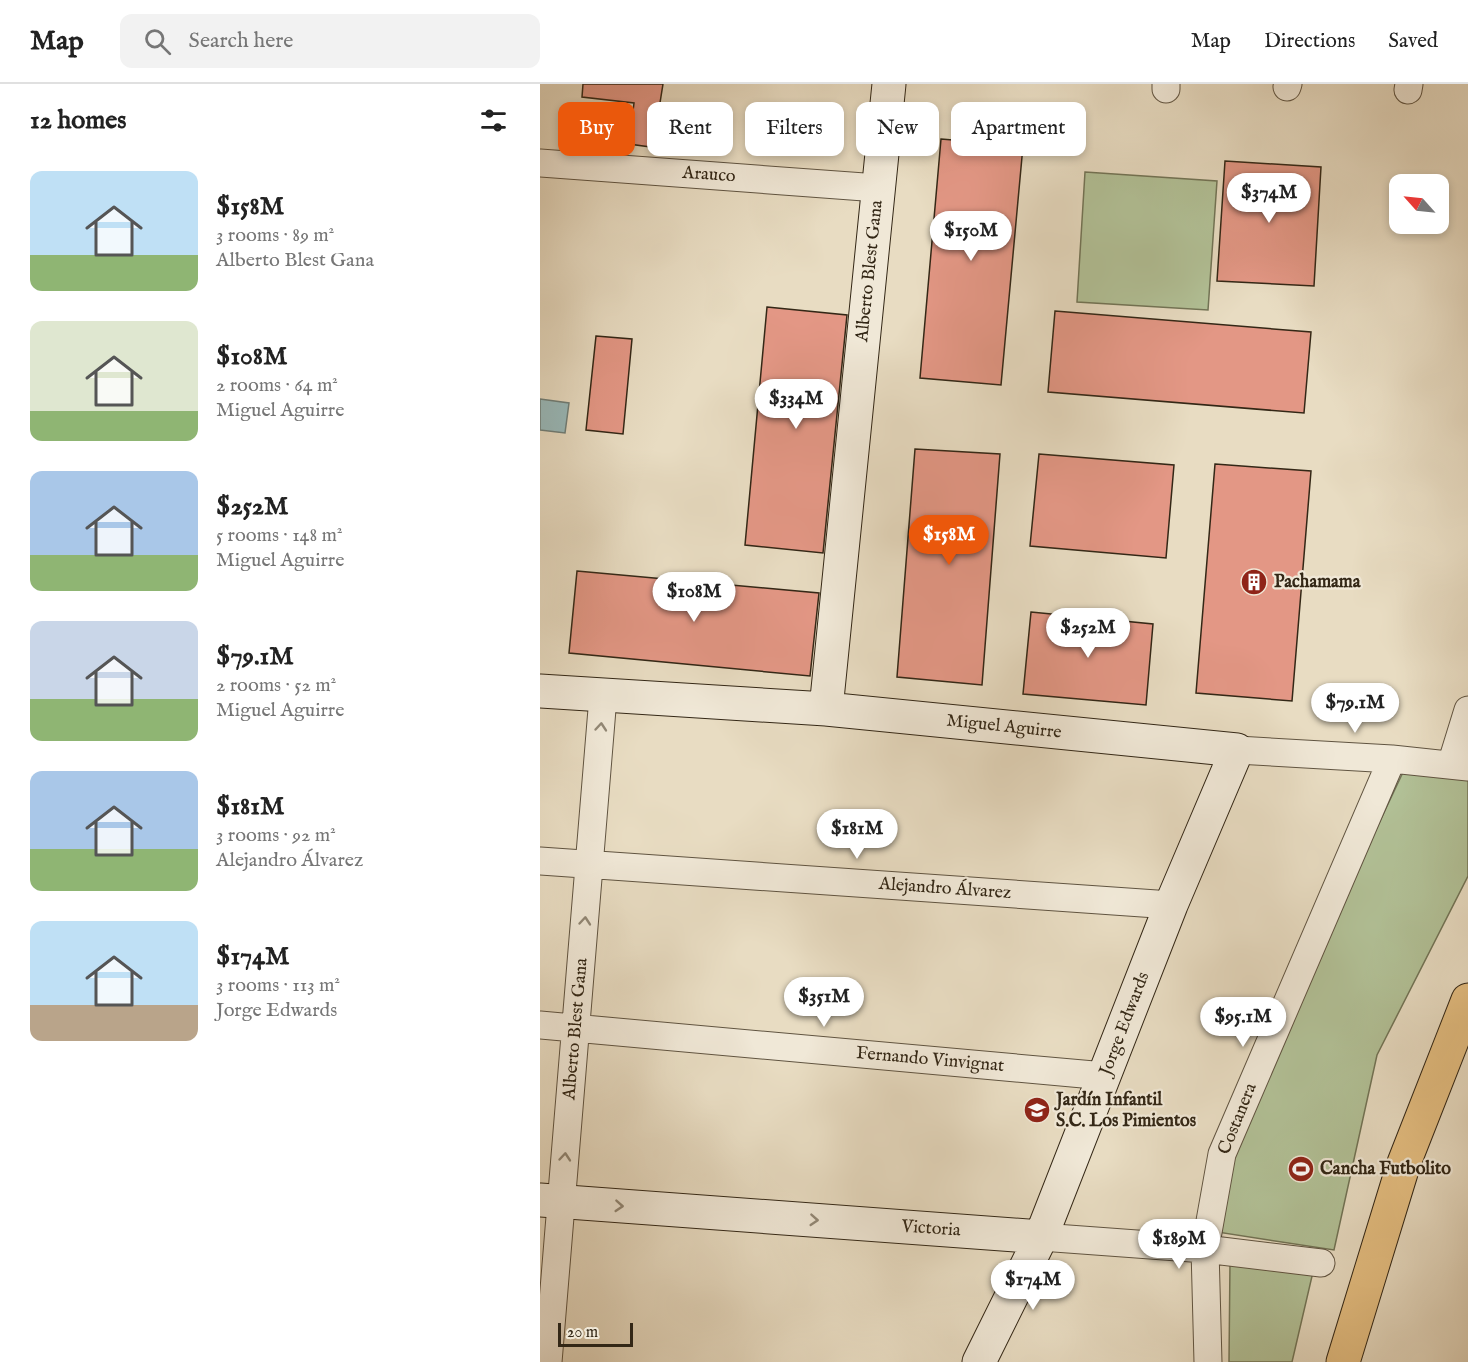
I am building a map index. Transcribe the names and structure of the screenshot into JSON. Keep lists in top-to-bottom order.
{
  "streets": {
    "street": [
      "Arauco",
      "Alberto Blest Gana",
      "Miguel Aguirre",
      "Alejandro Álvarez",
      "Jorge Edwards",
      "Fernando Vinvignat",
      "Costanera",
      "Victoria"
    ]
  },
  "crossings": [
    ["Arauco", "Alberto Blest Gana"],
    ["Alberto Blest Gana", "Miguel Aguirre"],
    ["Alberto Blest Gana", "Alejandro Álvarez"],
    ["Alberto Blest Gana", "Fernando Vinvignat"],
    ["Alberto Blest Gana", "Victoria"],
    ["Miguel Aguirre", "Jorge Edwards"],
    ["Miguel Aguirre", "Costanera"],
    ["Alejandro Álvarez", "Jorge Edwards"],
    ["Jorge Edwards", "Fernando Vinvignat"],
    ["Jorge Edwards", "Victoria"],
    ["Costanera", "Victoria"]
  ],
  "one_way": ["Alberto Blest Gana", "Victoria"],
  "places": {
    "building": ["Pachamama"],
    "school or university": ["Jardín Infantil S.C. Los Pimientos"],
    "sports": ["Cancha Futbolito"]
  },
  "scale_bar": "20 m",
  "north": "top left",
  "page": {
    "header": "Map",
    "search": "Search here",
    "nav": ["Map", "Directions", "Saved"],
    "heading": "12 homes",
    "chip": [
      "Buy",
      "Rent",
      "Filters",
      "New",
      "Apartment"
    ],
    "list": [
      {
        "name": "$158M",
        "note": "3 rooms · 89 m² · Alberto Blest Gana"
      },
      {
        "name": "$108M",
        "note": "2 rooms · 64 m² · Miguel Aguirre"
      },
      {
        "name": "$252M",
        "note": "5 rooms · 148 m² · Miguel Aguirre"
      },
      {
        "name": "$79.1M",
        "note": "2 rooms · 52 m² · Miguel Aguirre"
      },
      {
        "name": "$181M",
        "note": "3 rooms · 92 m² · Alejandro Álvarez"
      },
      {
        "name": "$174M",
        "note": "3 rooms · 113 m² · Jorge Edwards"
      }
    ],
    "price": [
      "$374M",
      "$150M",
      "$334M",
      "$158M",
      "$108M",
      "$252M",
      "$79.1M",
      "$181M",
      "$351M",
      "$95.1M",
      "$189M",
      "$174M"
    ],
    "scale": "20 m"
  }
}
